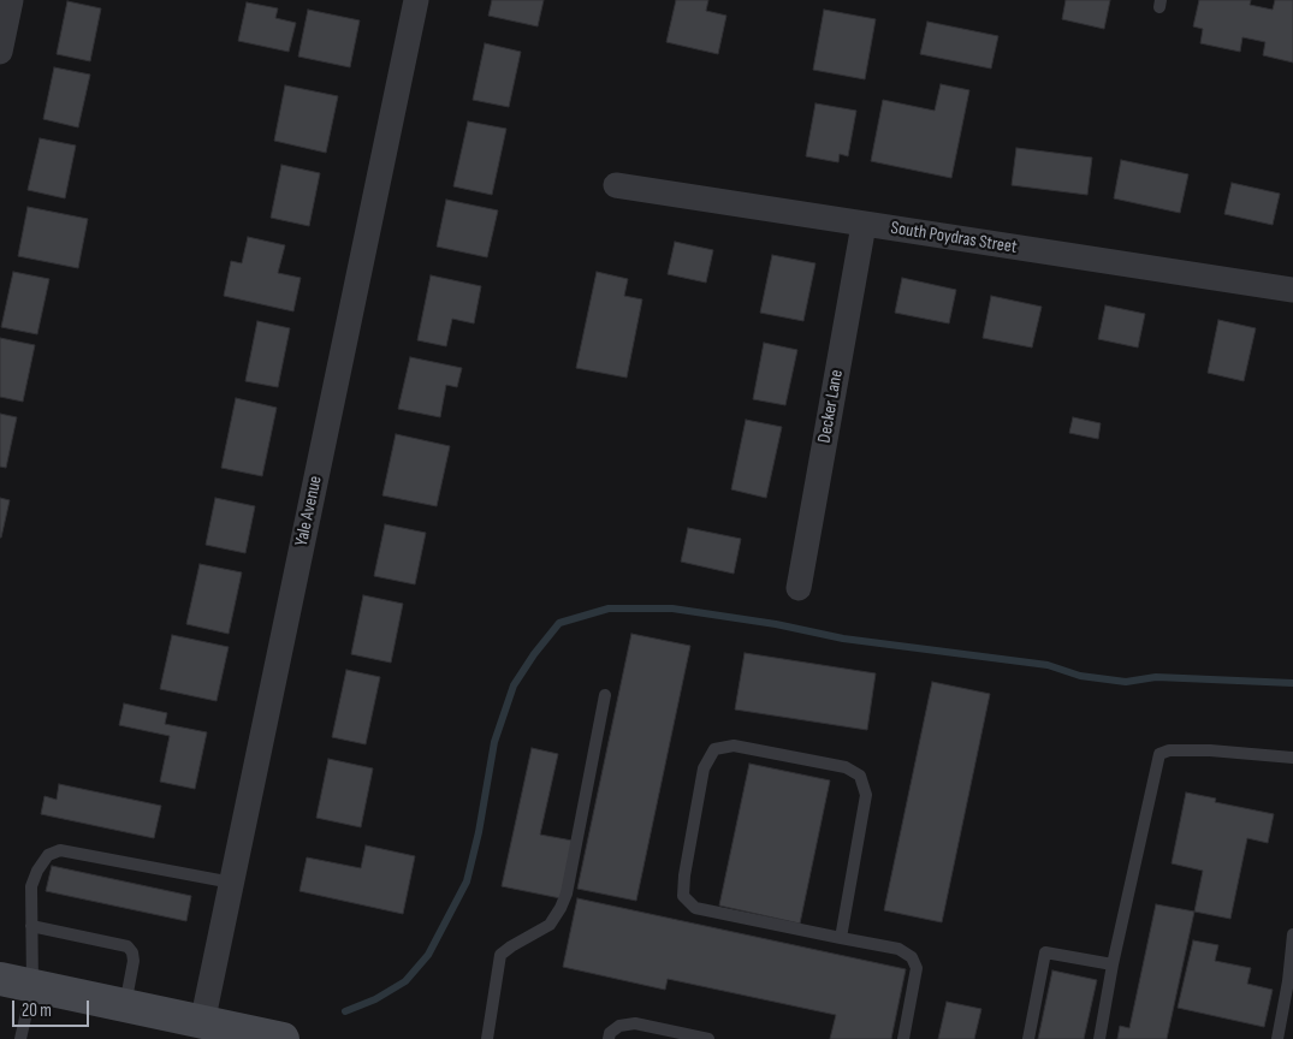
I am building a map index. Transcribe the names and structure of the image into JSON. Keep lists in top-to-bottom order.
{
  "streets": {
    "street": ["South Poydras Street", "Decker Lane", "Yale Avenue"]
  },
  "crossings": [
    ["South Poydras Street", "Decker Lane"]
  ],
  "scale_bar": "20 m"
}
